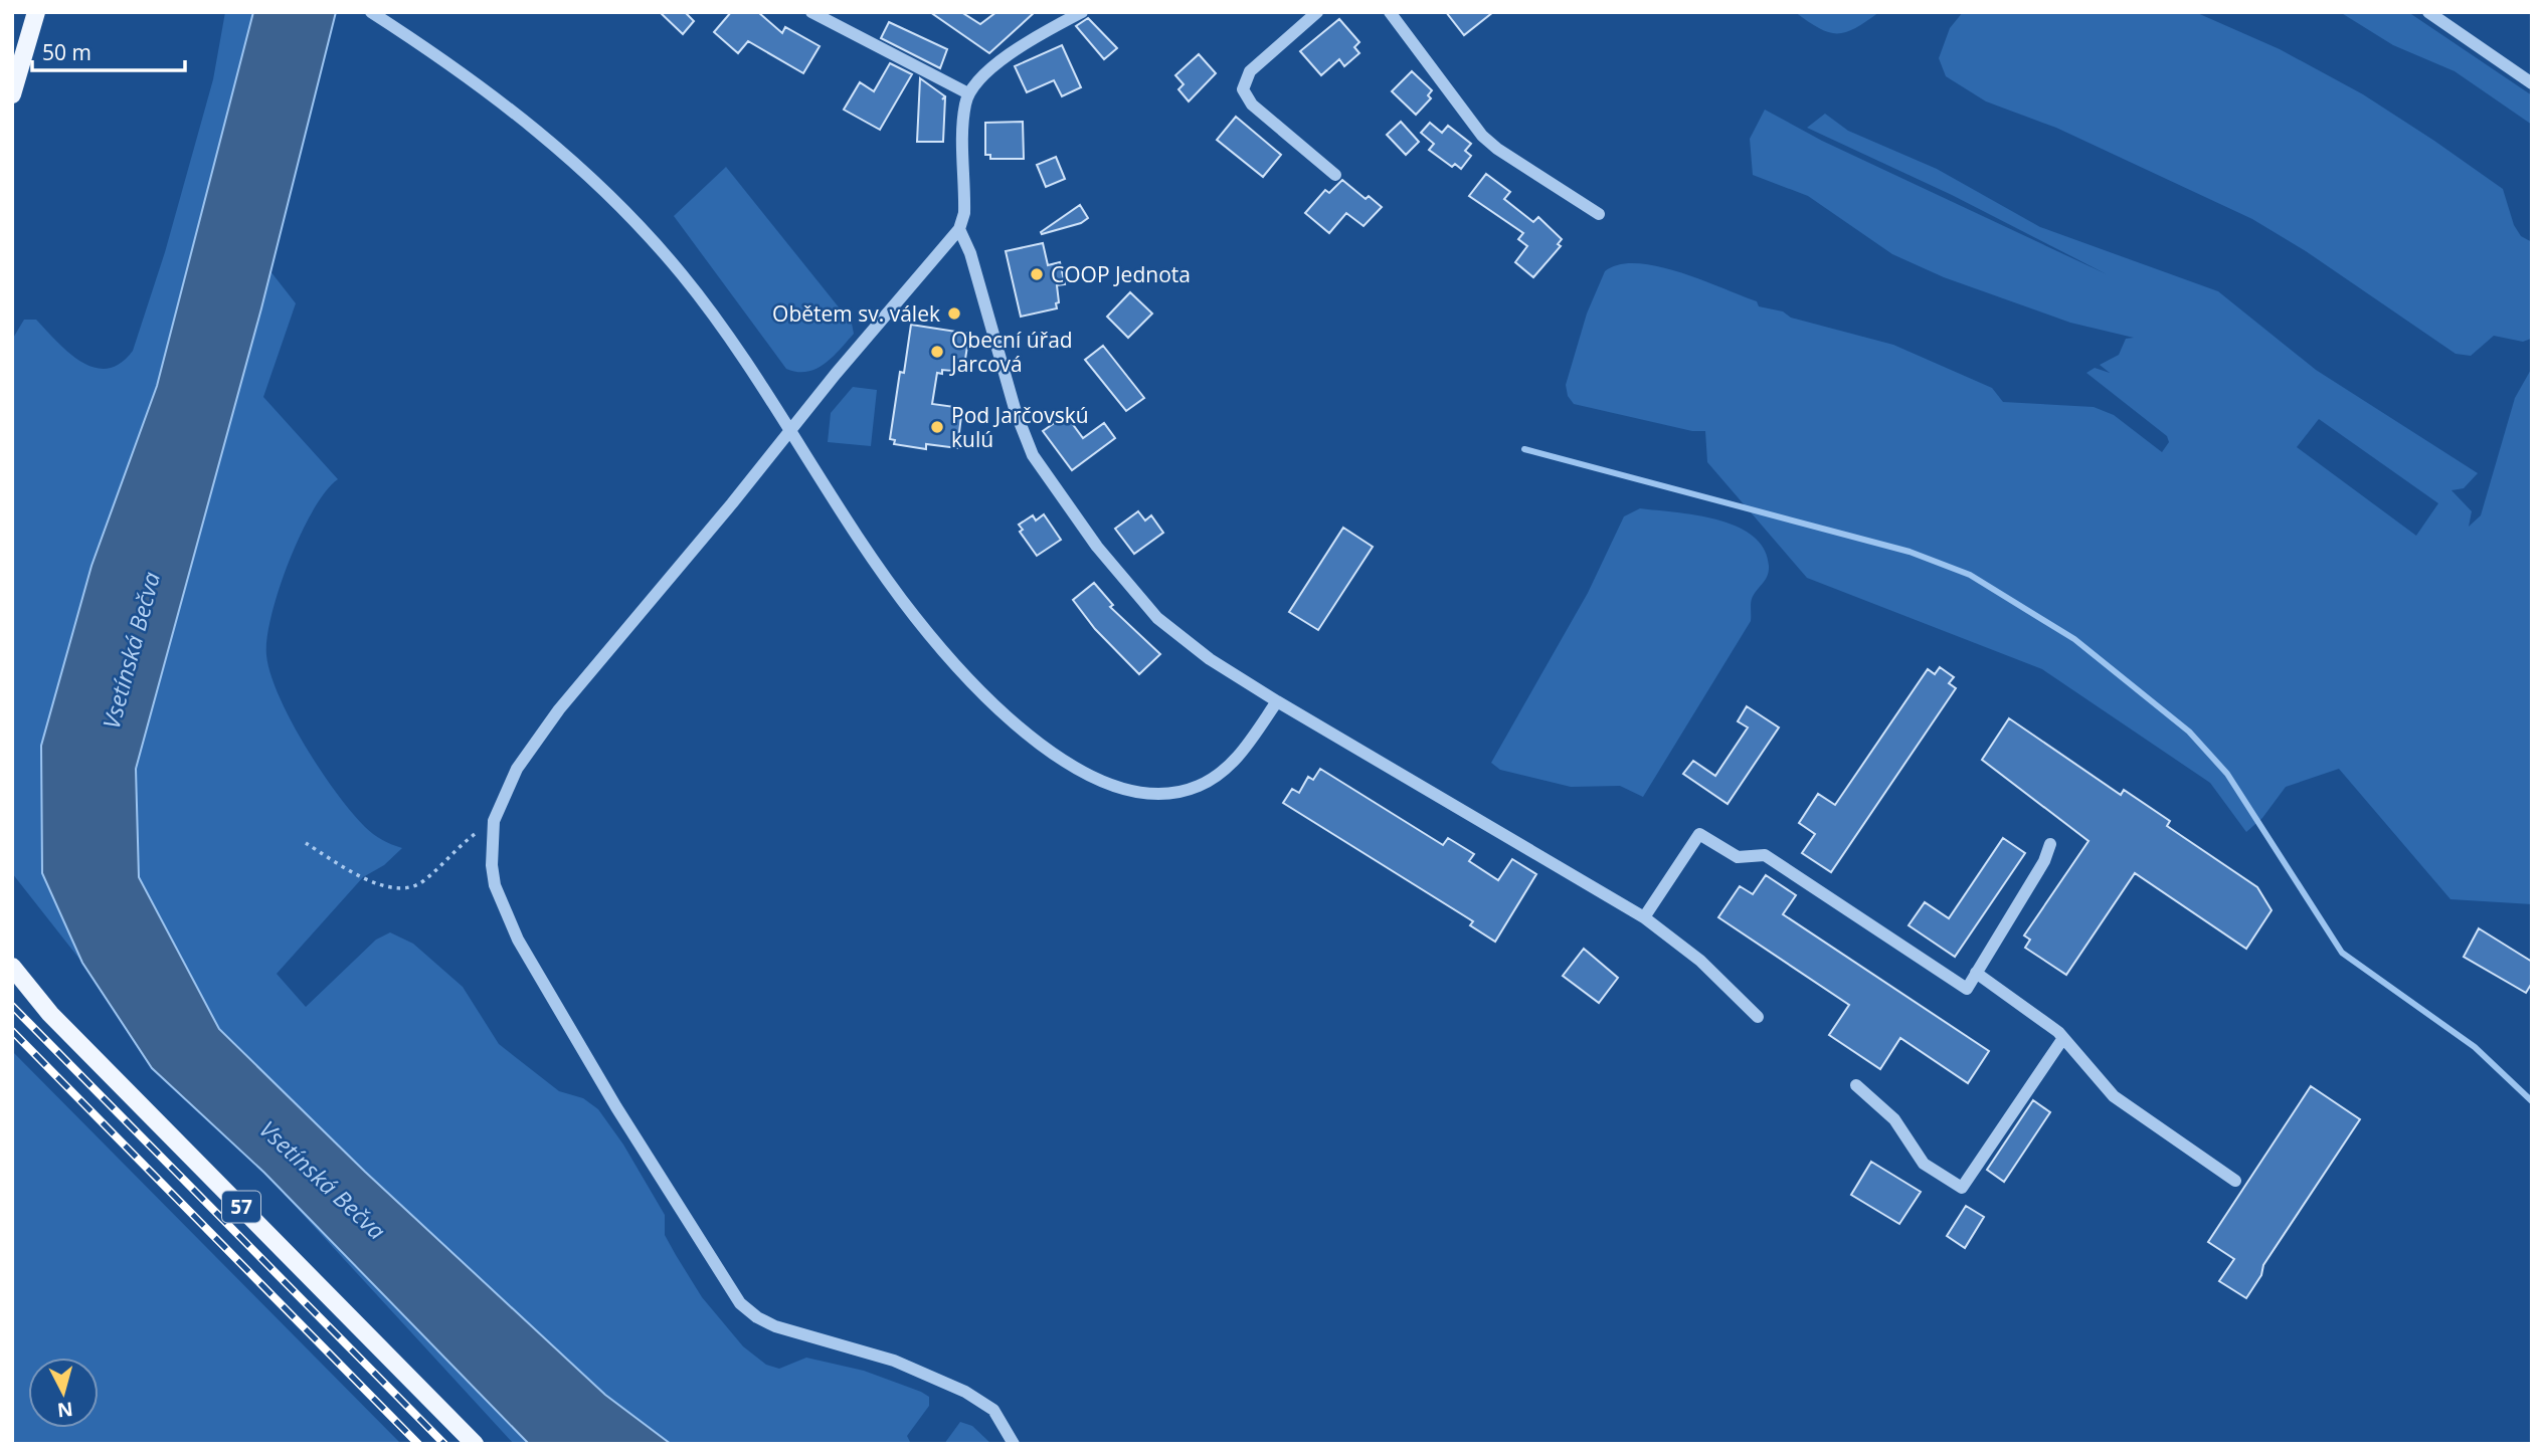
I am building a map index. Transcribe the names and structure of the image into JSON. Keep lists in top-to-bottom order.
{
  "streets": {
    "main road": ["57"]
  },
  "water": ["Vsetínská Bečva"],
  "places": [
    "COOP Jednota",
    "Obětem sv. válek",
    "Obecní úřad Jarcová",
    "Pod Jarčovskú kulú"
  ],
  "scale_bar": "50 m",
  "north": "bottom"
}
